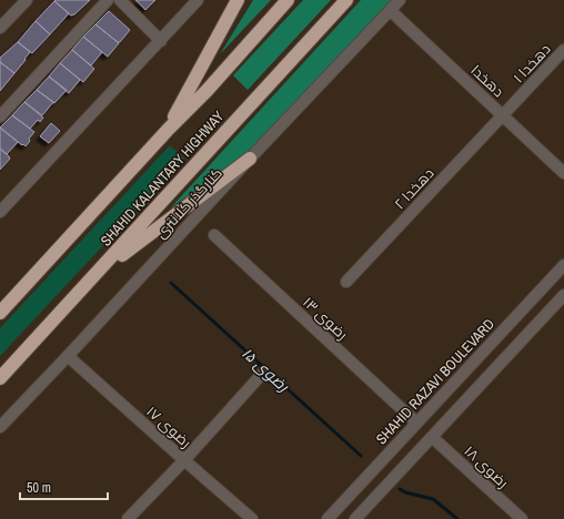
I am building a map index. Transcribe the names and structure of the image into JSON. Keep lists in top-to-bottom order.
{
  "streets": {
    "highway": ["SHAHID KALANTARY HIGHWAY"],
    "street": [
      "دهخدا ۱",
      "دهخدا",
      "دهخدا ۲",
      "کنارگذر کلانتری",
      "رضوی ۱۳",
      "SHAHID RAZAVI BOULEVARD",
      "رضوی ۱۷",
      "رضوی ۱۸"
    ]
  },
  "crossings": [
    ["دهخدا ۱", "دهخدا"],
    ["دهخدا ۱", "دهخدا ۲"],
    ["دهخدا", "دهخدا ۲"],
    ["دهخدا", "کنارگذر کلانتری"],
    ["کنارگذر کلانتری", "رضوی ۱۷"],
    ["رضوی ۱۳", "SHAHID RAZAVI BOULEVARD"]
  ],
  "water": ["رضوی ۱۵"],
  "scale_bar": "50 m"
}
